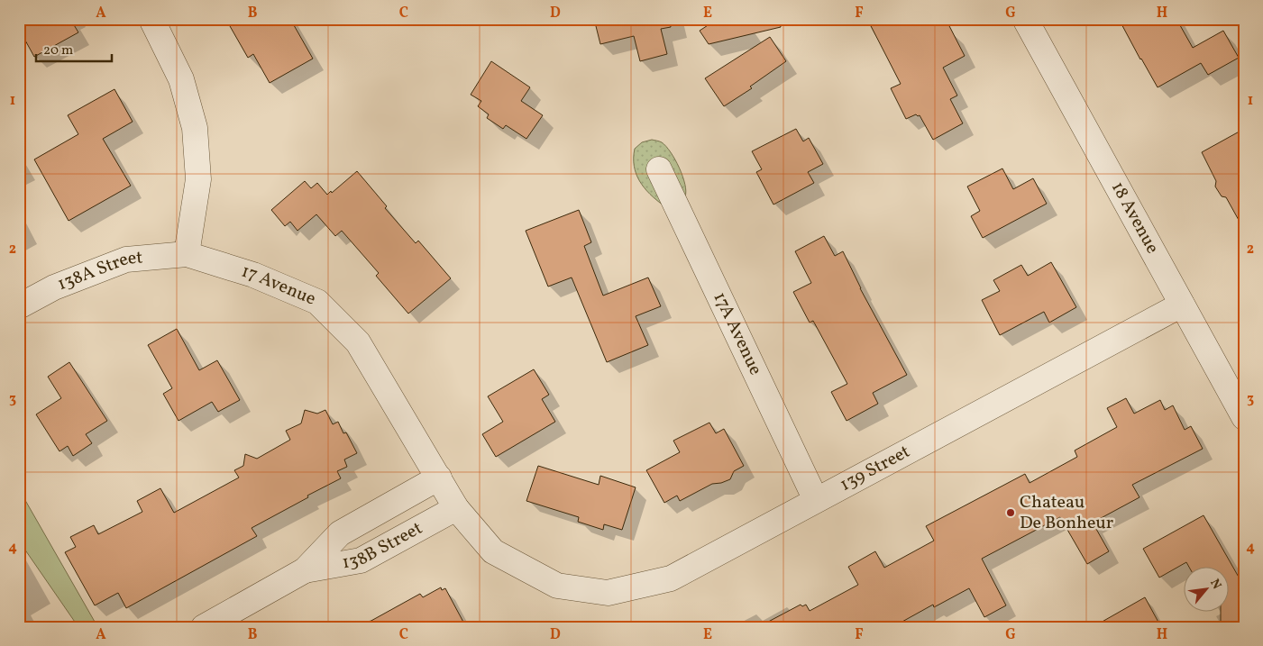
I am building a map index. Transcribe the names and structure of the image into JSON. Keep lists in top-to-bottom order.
{
  "streets": {
    "street": [
      "18 Avenue",
      "138A Street",
      "17 Avenue",
      "17A Avenue",
      "139 Street",
      "138B Street"
    ]
  },
  "crossings": [
    ["18 Avenue", "139 Street"],
    ["138A Street", "17 Avenue"],
    ["17 Avenue", "139 Street"],
    ["17 Avenue", "138B Street"],
    ["17A Avenue", "139 Street"]
  ],
  "places": ["Chateau De Bonheur"],
  "scale_bar": "20 m",
  "north": "top right",
  "grid": {
    "columns": [
      "A",
      "B",
      "C",
      "D",
      "E",
      "F",
      "G",
      "H"
    ],
    "rows": [
      "1",
      "2",
      "3",
      "4"
    ]
  }
}
